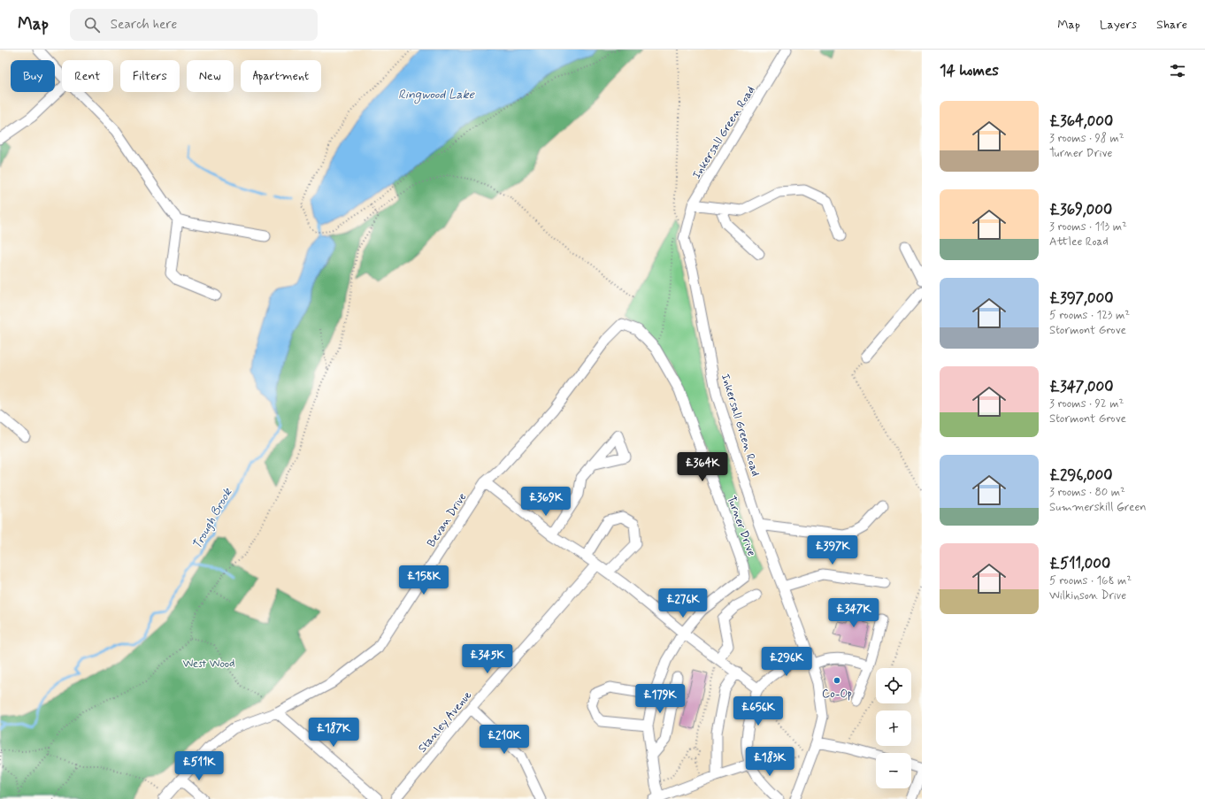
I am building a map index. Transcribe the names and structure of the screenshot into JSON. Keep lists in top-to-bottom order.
{
  "streets": {
    "street": [
      "Inkersall Green Road",
      "Bevan Drive",
      "Turner Drive",
      "Stanley Avenue"
    ]
  },
  "crossings": [
    ["Bevan Drive", "Turner Drive"]
  ],
  "water": ["Ringwood Lake", "Trough Brook"],
  "parks": ["West Wood"],
  "places": ["Co-Op"],
  "page": {
    "header": "Map",
    "search": "Search here",
    "nav": ["Map", "Layers", "Share"],
    "heading": "14 homes",
    "chip": [
      "Buy",
      "Rent",
      "Filters",
      "New",
      "Apartment"
    ],
    "list": [
      {
        "name": "£364,000",
        "note": "3 rooms · 98 m² · Turner Drive"
      },
      {
        "name": "£369,000",
        "note": "3 rooms · 113 m² · Attlee Road"
      },
      {
        "name": "£397,000",
        "note": "5 rooms · 123 m² · Stormont Grove"
      },
      {
        "name": "£347,000",
        "note": "3 rooms · 92 m² · Stormont Grove"
      },
      {
        "name": "£296,000",
        "note": "3 rooms · 80 m² · Summerskill Green"
      },
      {
        "name": "£511,000",
        "note": "5 rooms · 168 m² · Wilkinson Drive"
      }
    ],
    "price": [
      "£364K",
      "£369K",
      "£397K",
      "£158K",
      "£276K",
      "£347K",
      "£345K",
      "£296K",
      "£179K",
      "£656K",
      "£187K",
      "£210K",
      "£183K",
      "£511K"
    ],
    "map_buttons": ["+", "−"]
  }
}
